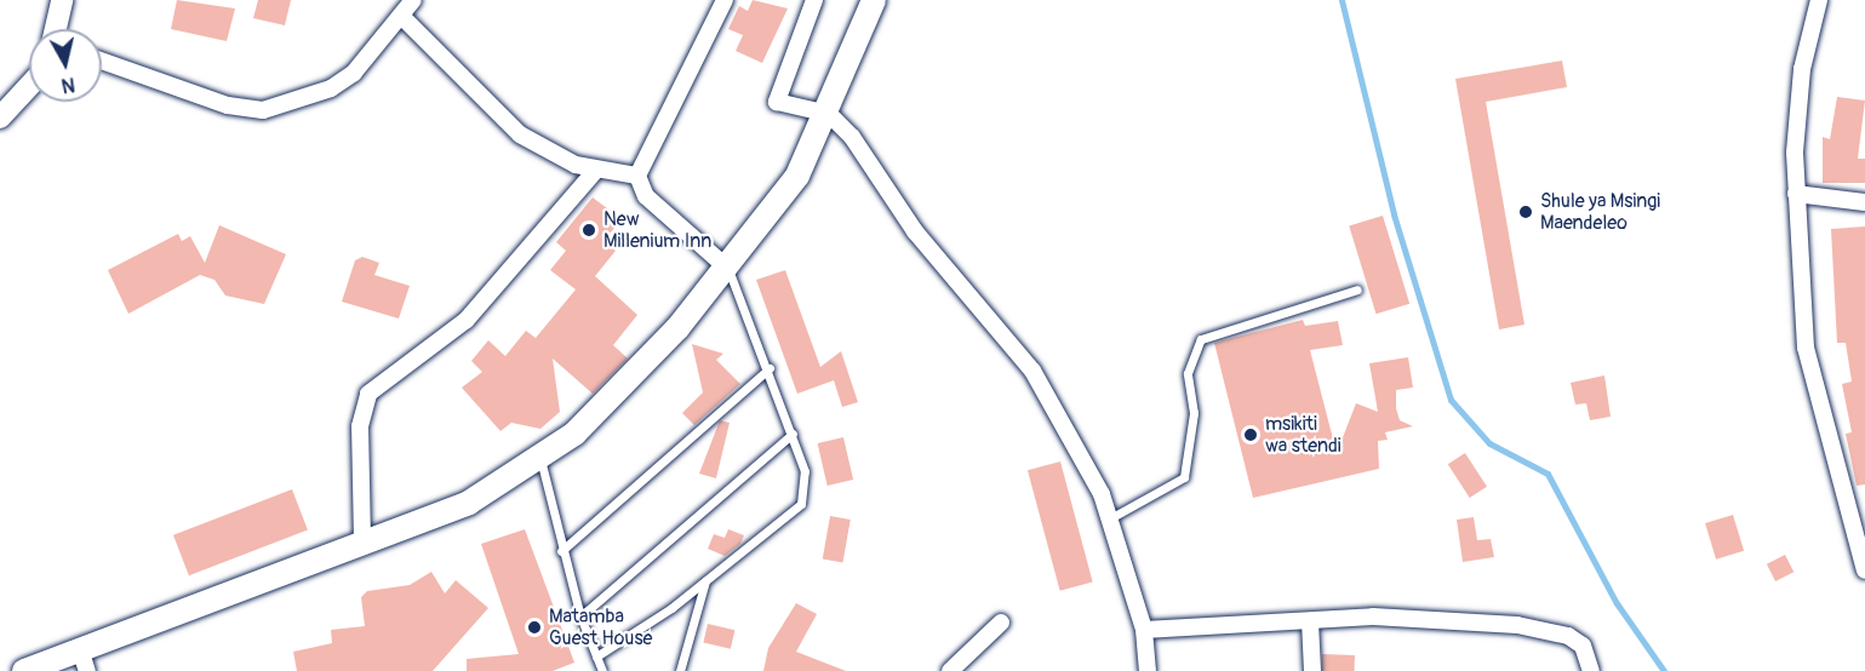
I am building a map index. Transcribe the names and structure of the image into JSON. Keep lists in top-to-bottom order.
{
  "places": [
    "Shule ya Msingi Maendeleo",
    "New Millenium Inn",
    "msikiti wa stendi",
    "Matamba Guest House"
  ],
  "north": "bottom"
}
